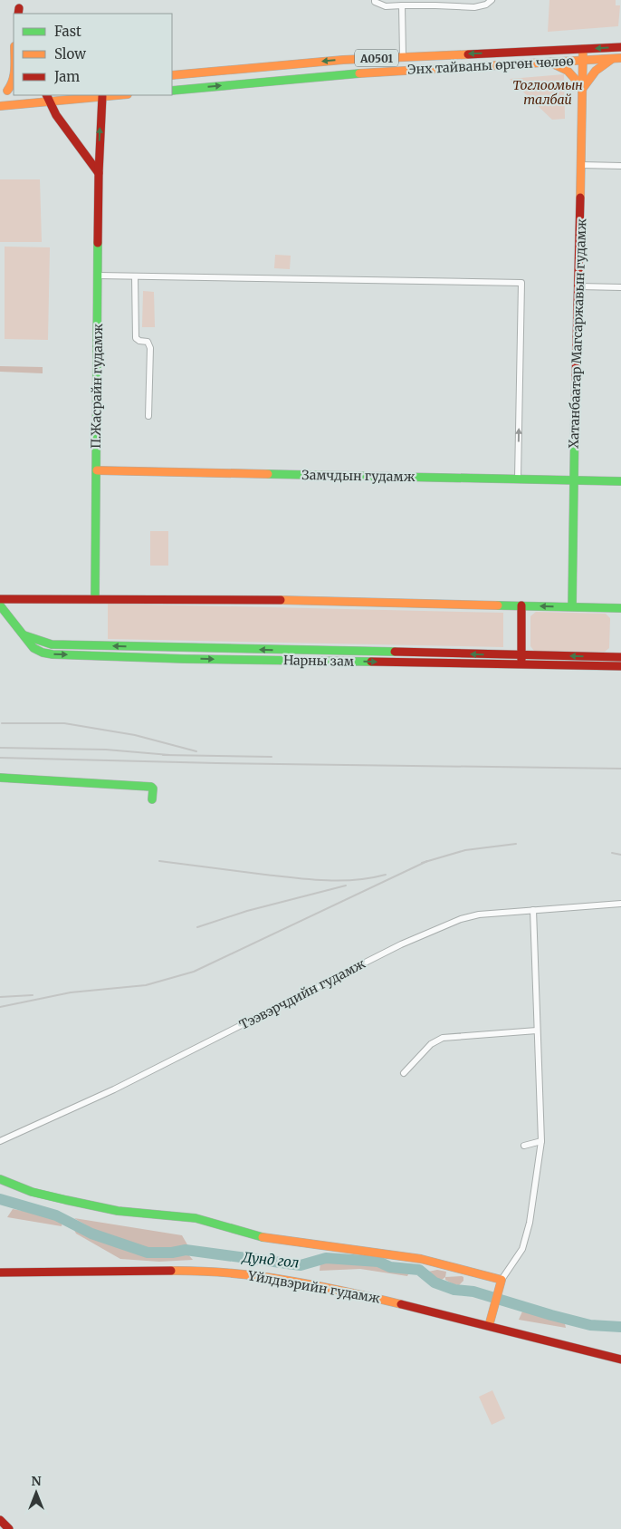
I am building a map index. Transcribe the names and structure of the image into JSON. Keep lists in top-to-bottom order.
{
  "streets": {
    "main road": [
      "A0501",
      "Энх тайваны өргөн чөлөө",
      "Хатанбаатар Магсаржавын гудамж",
      "П.Жасрайн гудамж",
      "Замчдын гудамж",
      "Нарны зам",
      "Yйлдвэрийн гудамж"
    ],
    "street": ["Тээвэрчдийн гудамж"]
  },
  "crossings": [
    ["Энх тайваны өргөн чөлөө", "Хатанбаатар Магсаржавын гудамж"],
    ["Хатанбаатар Магсаржавын гудамж", "Замчдын гудамж"],
    ["П.Жасрайн гудамж", "Замчдын гудамж"]
  ],
  "water": ["Дунд гол"],
  "parks": ["Тоглоомын талбай"],
  "legend": ["Fast", "Slow", "Jam"],
  "north": "top"
}
